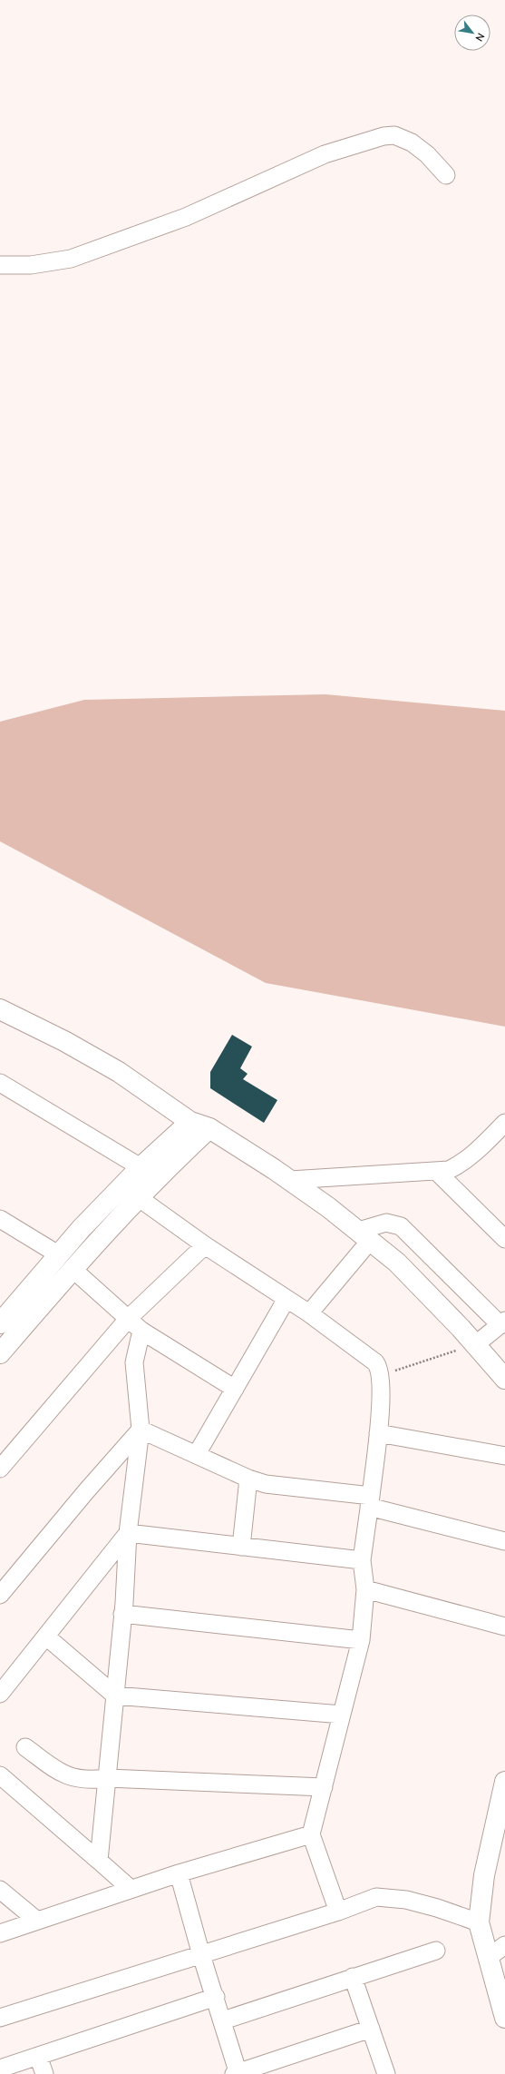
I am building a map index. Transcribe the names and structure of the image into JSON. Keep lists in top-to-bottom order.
{
  "north": "bottom right"
}
